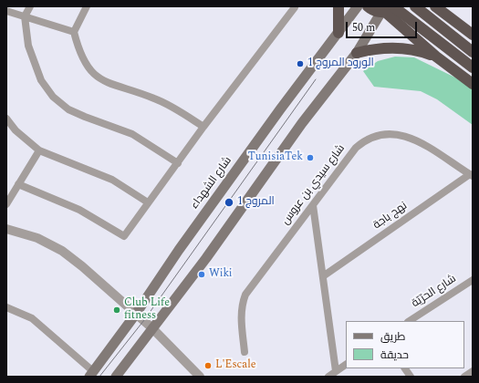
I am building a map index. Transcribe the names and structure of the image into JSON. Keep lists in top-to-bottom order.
{
  "streets": {
    "main road": ["شارع الشهداء"],
    "street": ["شارع سيدي بن عروس", "نهج باجة", "شارع الحرّيّة"]
  },
  "crossings": [
    ["شارع سيدي بن عروس", "نهج باجة"]
  ],
  "places": [
    "الورود المروج 1",
    "TunisiaTek",
    "المروج 1",
    "Wiki",
    "Club Life fitness",
    "L'Escale"
  ],
  "legend": ["طريق", "حديقة"],
  "scale_bar": "50 m"
}
